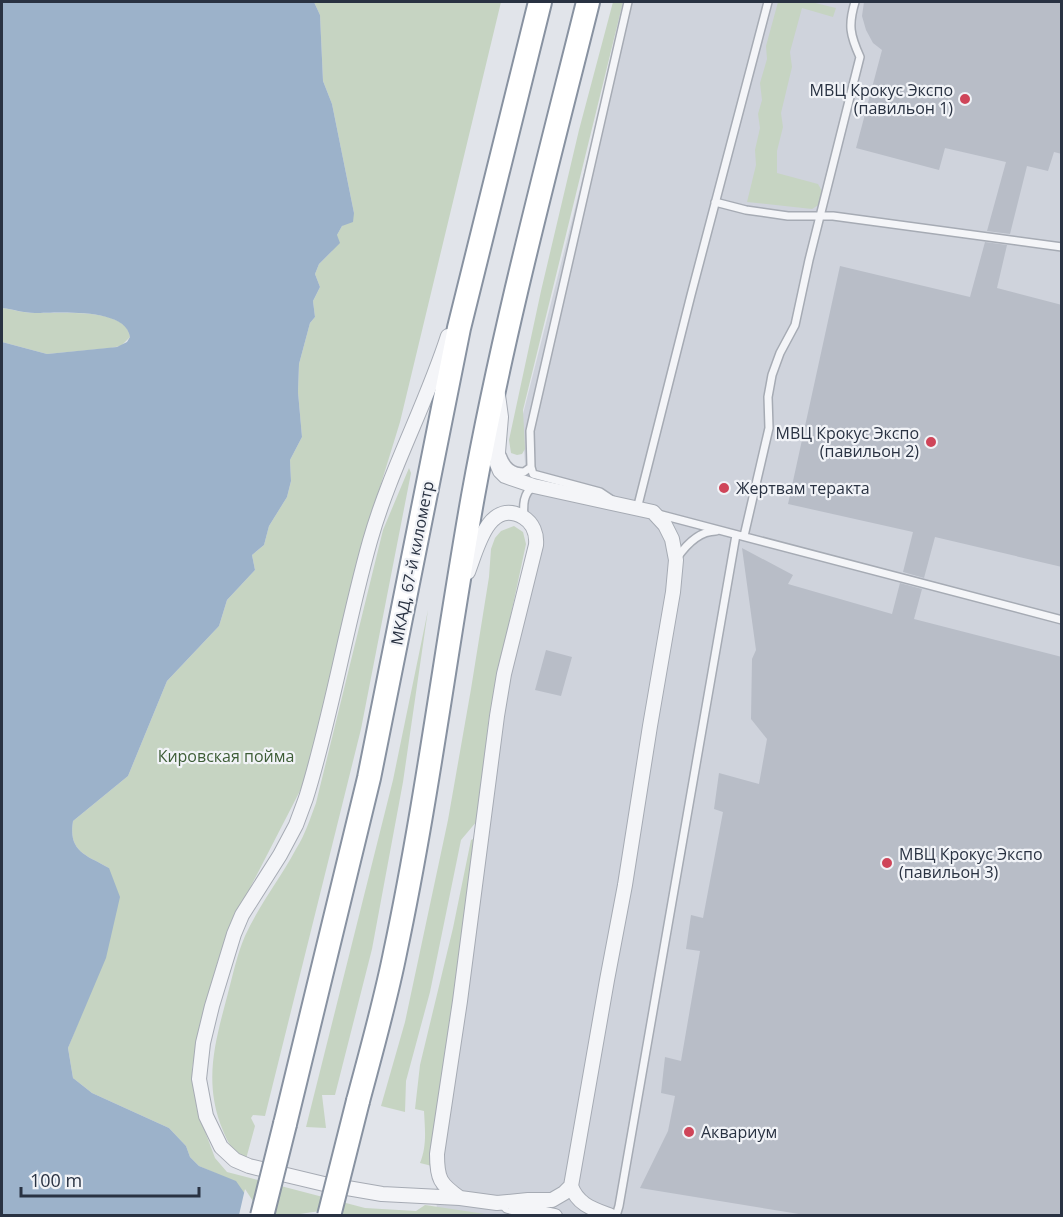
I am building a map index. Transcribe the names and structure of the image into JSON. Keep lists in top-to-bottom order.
{
  "streets": {
    "highway": ["МКАД, 67-й километр"]
  },
  "parks": ["Кировская пойма"],
  "places": [
    "МВЦ Крокус Экспо (павильон 1)",
    "МВЦ Крокус Экспо (павильон 2)",
    "Жертвам теракта",
    "МВЦ Крокус Экспо (павильон 3)",
    "Аквариум"
  ],
  "scale_bar": "100 m"
}
